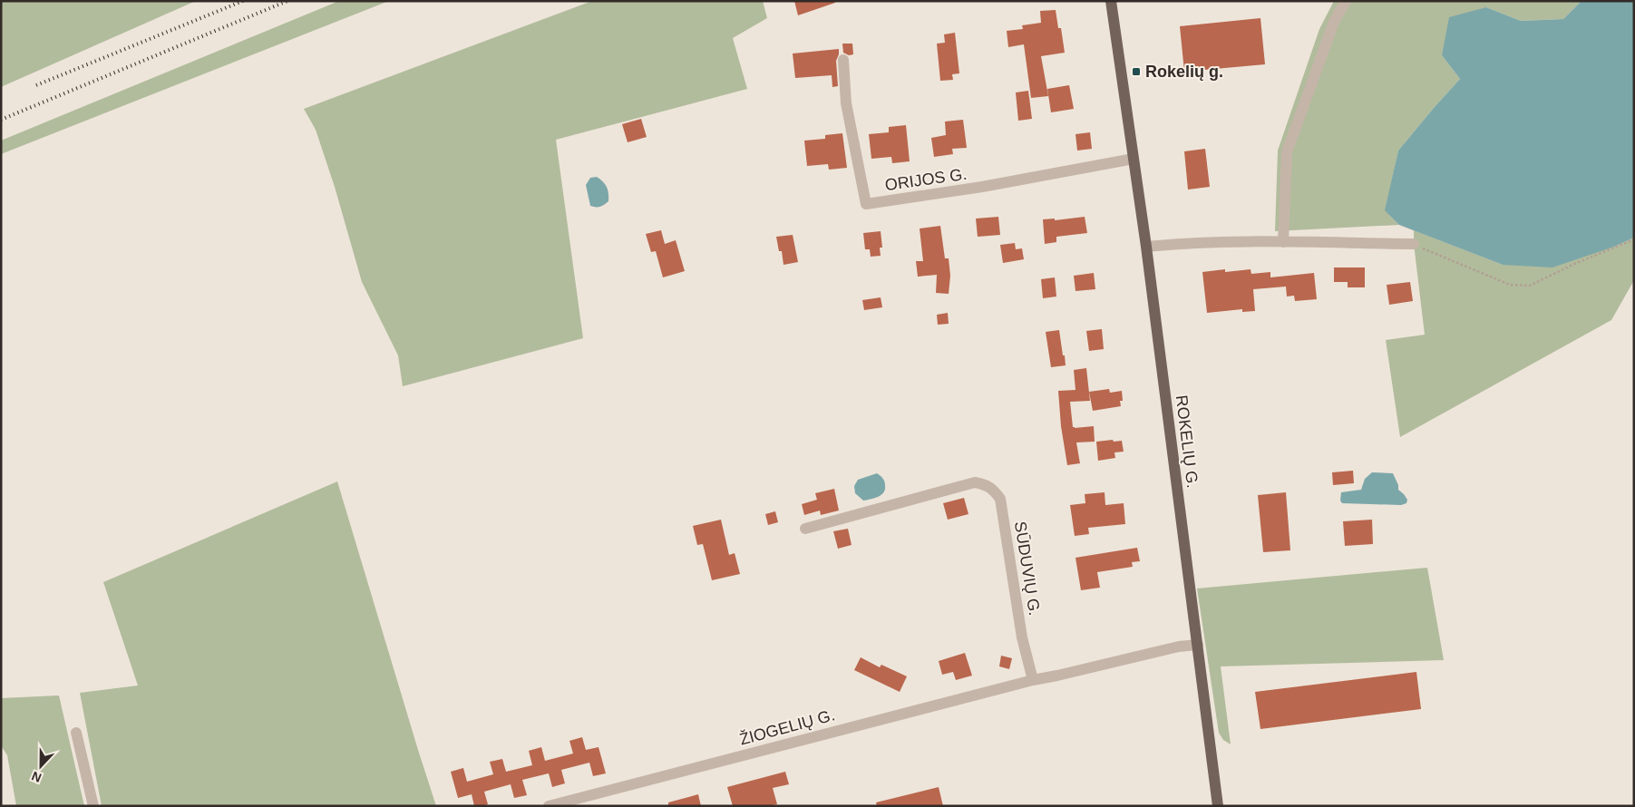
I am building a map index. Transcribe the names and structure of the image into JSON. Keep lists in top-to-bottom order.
{
  "streets": {
    "main road": ["ROKELIŲ G."],
    "street": ["ORIJOS G.", "SŪDUVIŲ G.", "ŽIOGELIŲ G."]
  },
  "crossings": [
    ["ORIJOS G.", "ROKELIŲ G."],
    ["SŪDUVIŲ G.", "ŽIOGELIŲ G."]
  ],
  "places": {
    "transit": ["Rokelių g."]
  },
  "north": "bottom"
}
